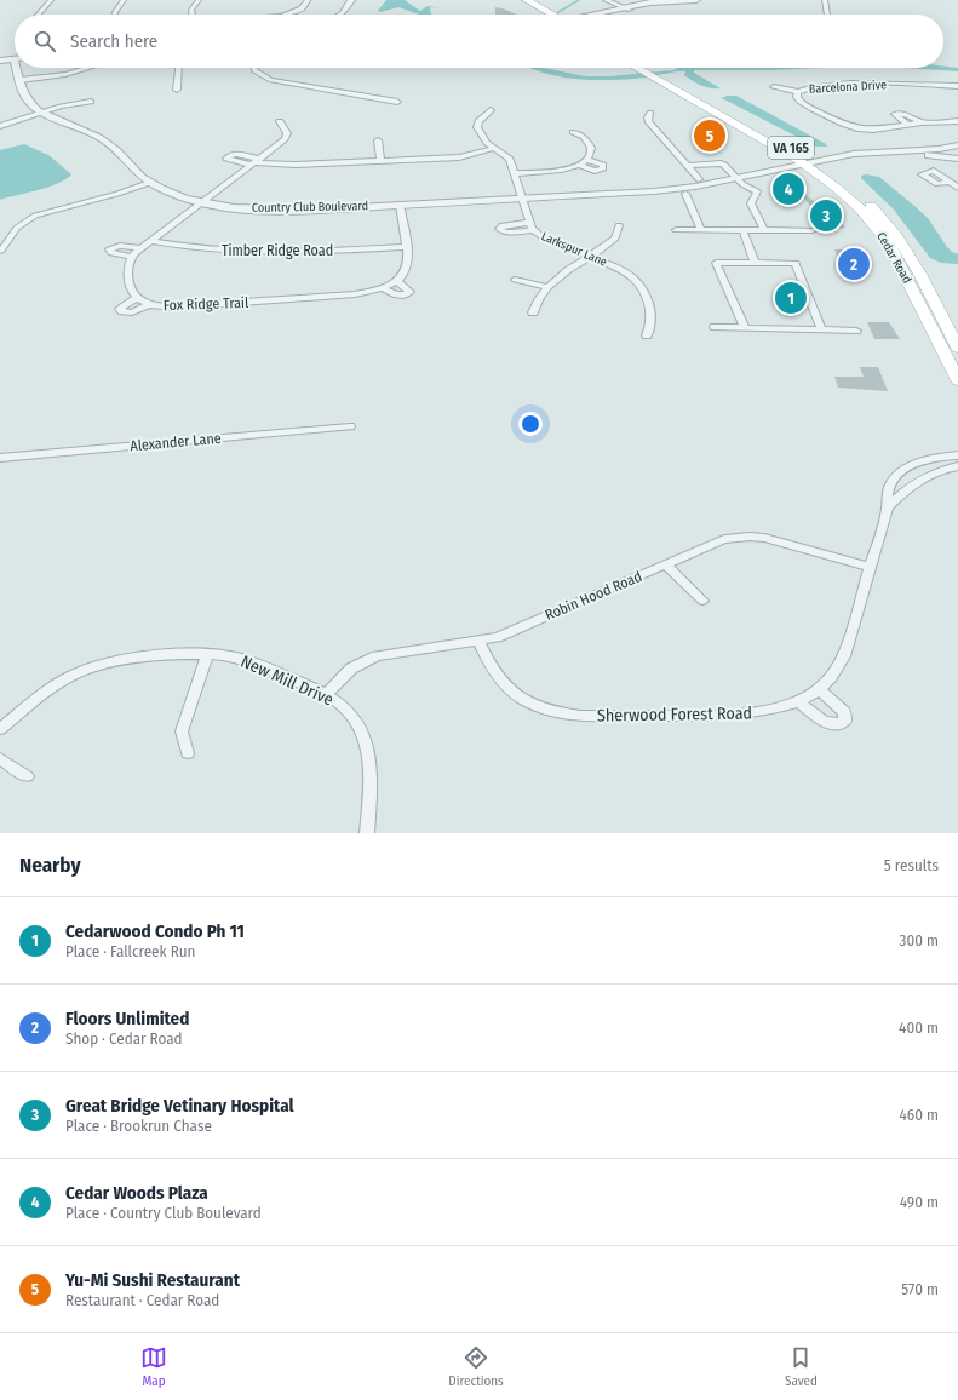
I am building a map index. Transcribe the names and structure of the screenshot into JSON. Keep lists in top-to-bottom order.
{
  "streets": {
    "main road": ["VA 165", "Cedar Road"],
    "street": [
      "Barcelona Drive",
      "Country Club Boulevard",
      "Larkspur Lane",
      "Timber Ridge Road",
      "Fox Ridge Trail",
      "Alexander Lane",
      "Robin Hood Road",
      "New Mill Drive",
      "Sherwood Forest Road"
    ]
  },
  "crossings": [
    ["Country Club Boulevard", "Larkspur Lane"],
    ["Country Club Boulevard", "Cedar Road"],
    ["Robin Hood Road", "New Mill Drive"],
    ["Robin Hood Road", "Sherwood Forest Road"]
  ],
  "page": {
    "search": "Search here",
    "pins": [
      "5",
      "4",
      "3",
      "2",
      "1"
    ],
    "heading": ["Nearby", "5 results"],
    "list": [
      {
        "mark": "1",
        "name": "Cedarwood Condo Ph 11",
        "note": "Place · Fallcreek Run",
        "value": "300 m"
      },
      {
        "mark": "2",
        "name": "Floors Unlimited",
        "note": "Shop · Cedar Road",
        "value": "400 m"
      },
      {
        "mark": "3",
        "name": "Great Bridge Vetinary Hospital",
        "note": "Place · Brookrun Chase",
        "value": "460 m"
      },
      {
        "mark": "4",
        "name": "Cedar Woods Plaza",
        "note": "Place · Country Club Boulevard",
        "value": "490 m"
      },
      {
        "mark": "5",
        "name": "Yu-Mi Sushi Restaurant",
        "note": "Restaurant · Cedar Road",
        "value": "570 m"
      }
    ],
    "nav": ["Map", "Directions", "Saved"]
  }
}
